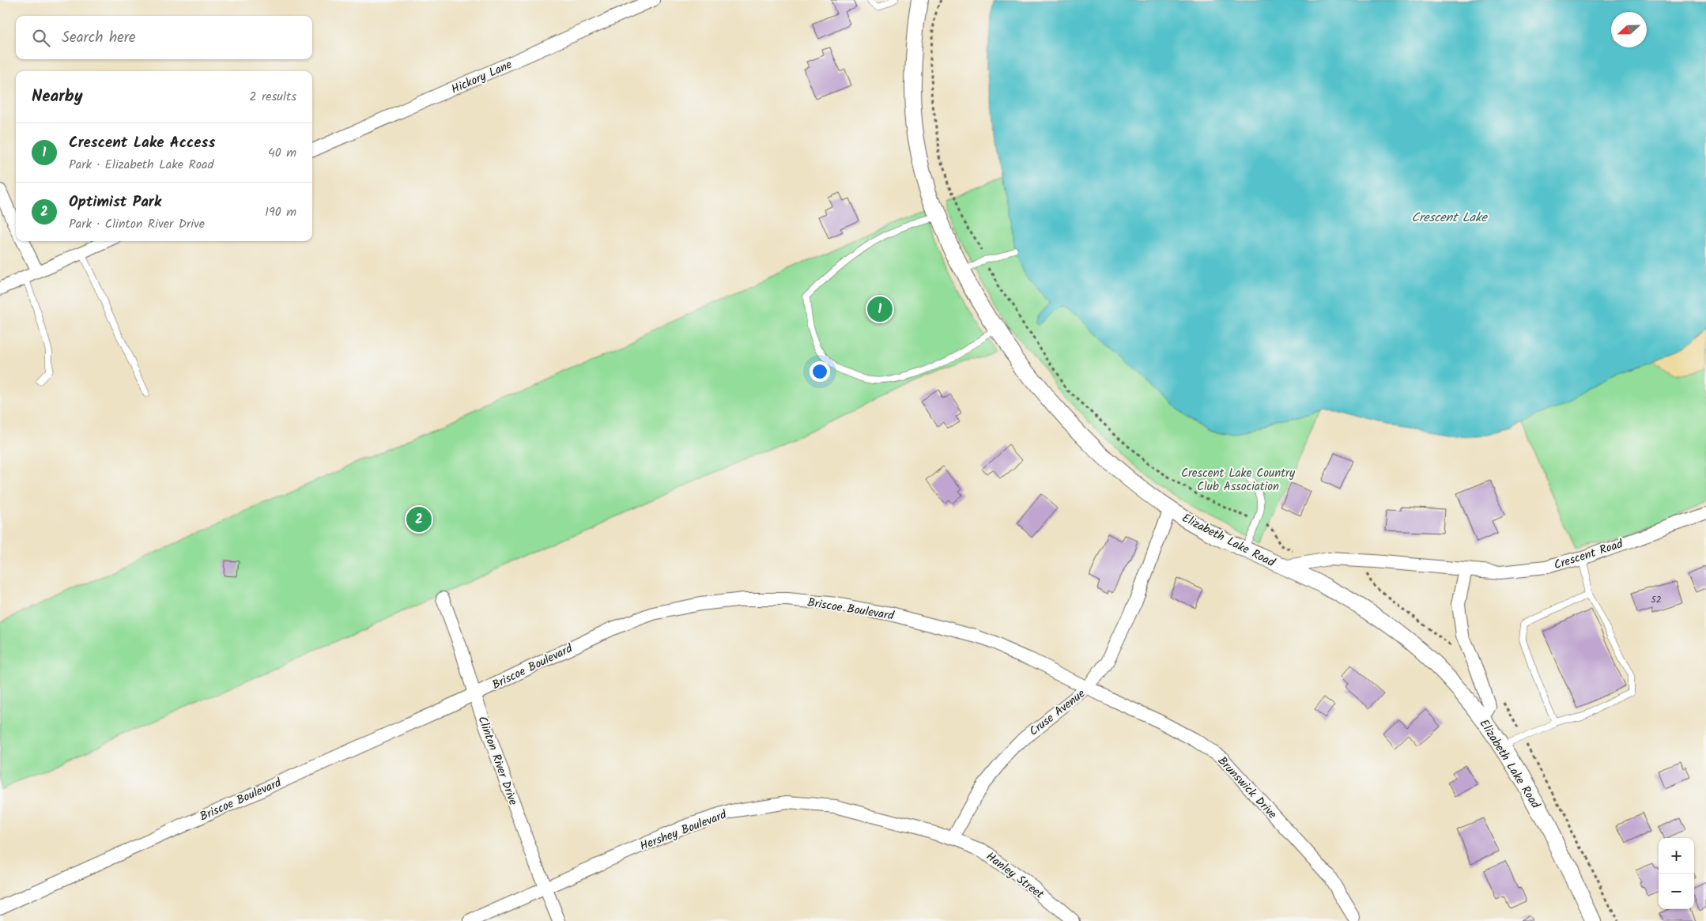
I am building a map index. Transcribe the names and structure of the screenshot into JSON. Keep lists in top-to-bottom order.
{
  "streets": {
    "street": [
      "Hickory Lane",
      "Elizabeth Lake Road",
      "Crescent Road",
      "Briscoe Boulevard",
      "Cruse Avenue",
      "Clinton River Drive",
      "Brunswick Drive",
      "Hershey Boulevard",
      "Hanley Street"
    ]
  },
  "crossings": [
    ["Elizabeth Lake Road", "Crescent Road"],
    ["Elizabeth Lake Road", "Cruse Avenue"],
    ["Briscoe Boulevard", "Cruse Avenue"],
    ["Briscoe Boulevard", "Clinton River Drive"],
    ["Briscoe Boulevard", "Brunswick Drive"],
    ["Cruse Avenue", "Brunswick Drive"],
    ["Cruse Avenue", "Hershey Boulevard"],
    ["Cruse Avenue", "Hanley Street"],
    ["Clinton River Drive", "Hershey Boulevard"],
    ["Hershey Boulevard", "Hanley Street"]
  ],
  "water": ["Crescent Lake"],
  "parks": ["Crescent Lake Country Club Association"],
  "house_numbers": ["52"],
  "north": "left",
  "page": {
    "search": "Search here",
    "heading": ["Nearby", "2 results"],
    "list": [
      {
        "mark": "1",
        "name": "Crescent Lake Access",
        "note": "Park · Elizabeth Lake Road",
        "value": "40 m"
      },
      {
        "mark": "2",
        "name": "Optimist Park",
        "note": "Park · Clinton River Drive",
        "value": "190 m"
      }
    ],
    "pins": ["1", "2"],
    "map_buttons": ["+", "−"]
  }
}
